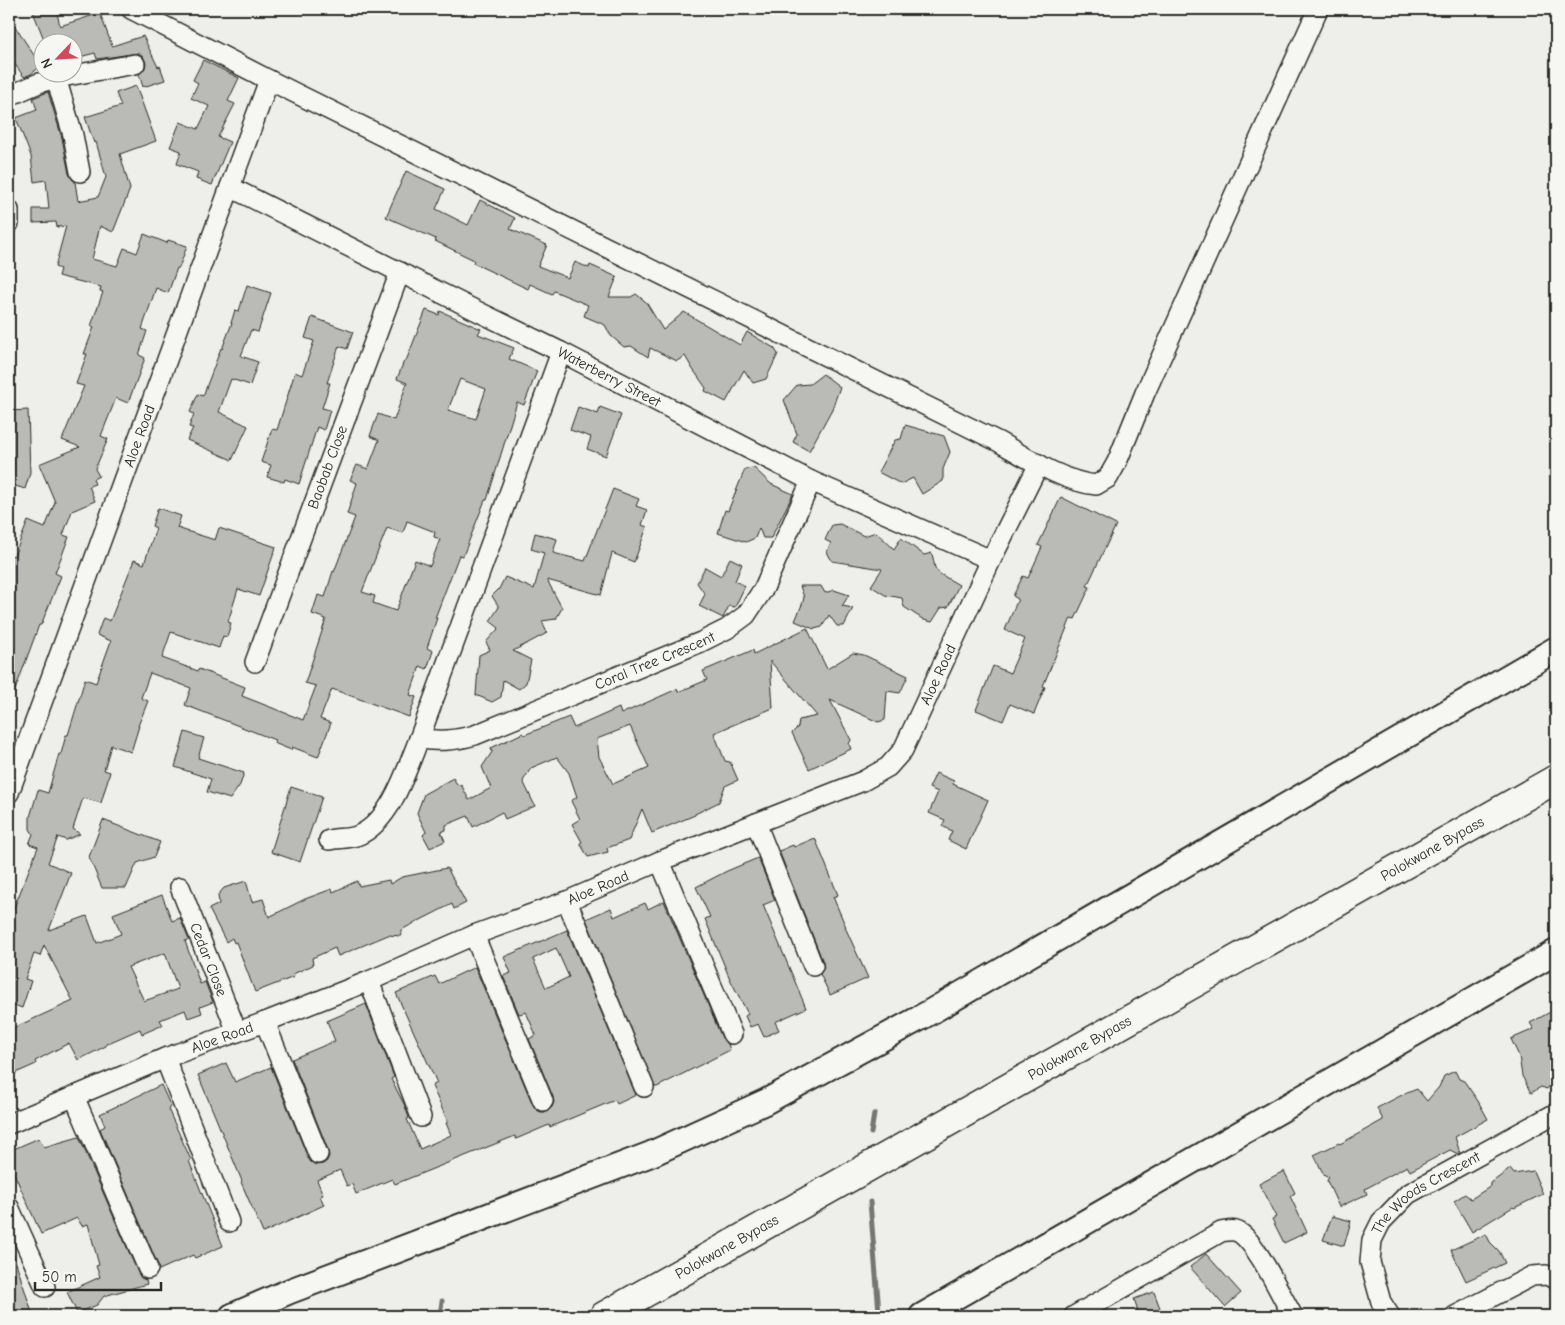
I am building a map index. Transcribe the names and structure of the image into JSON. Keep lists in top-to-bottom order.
{
  "streets": {
    "highway": ["Polokwane Bypass"],
    "street": [
      "Waterberry Street",
      "Aloe Road",
      "Baobab Close",
      "Coral Tree Crescent",
      "Cedar Close",
      "The Woods Crescent"
    ]
  },
  "crossings": [
    ["Waterberry Street", "Aloe Road"],
    ["Waterberry Street", "Baobab Close"],
    ["Waterberry Street", "Coral Tree Crescent"],
    ["Aloe Road", "Cedar Close"]
  ],
  "scale_bar": "50 m",
  "north": "bottom left"
}
